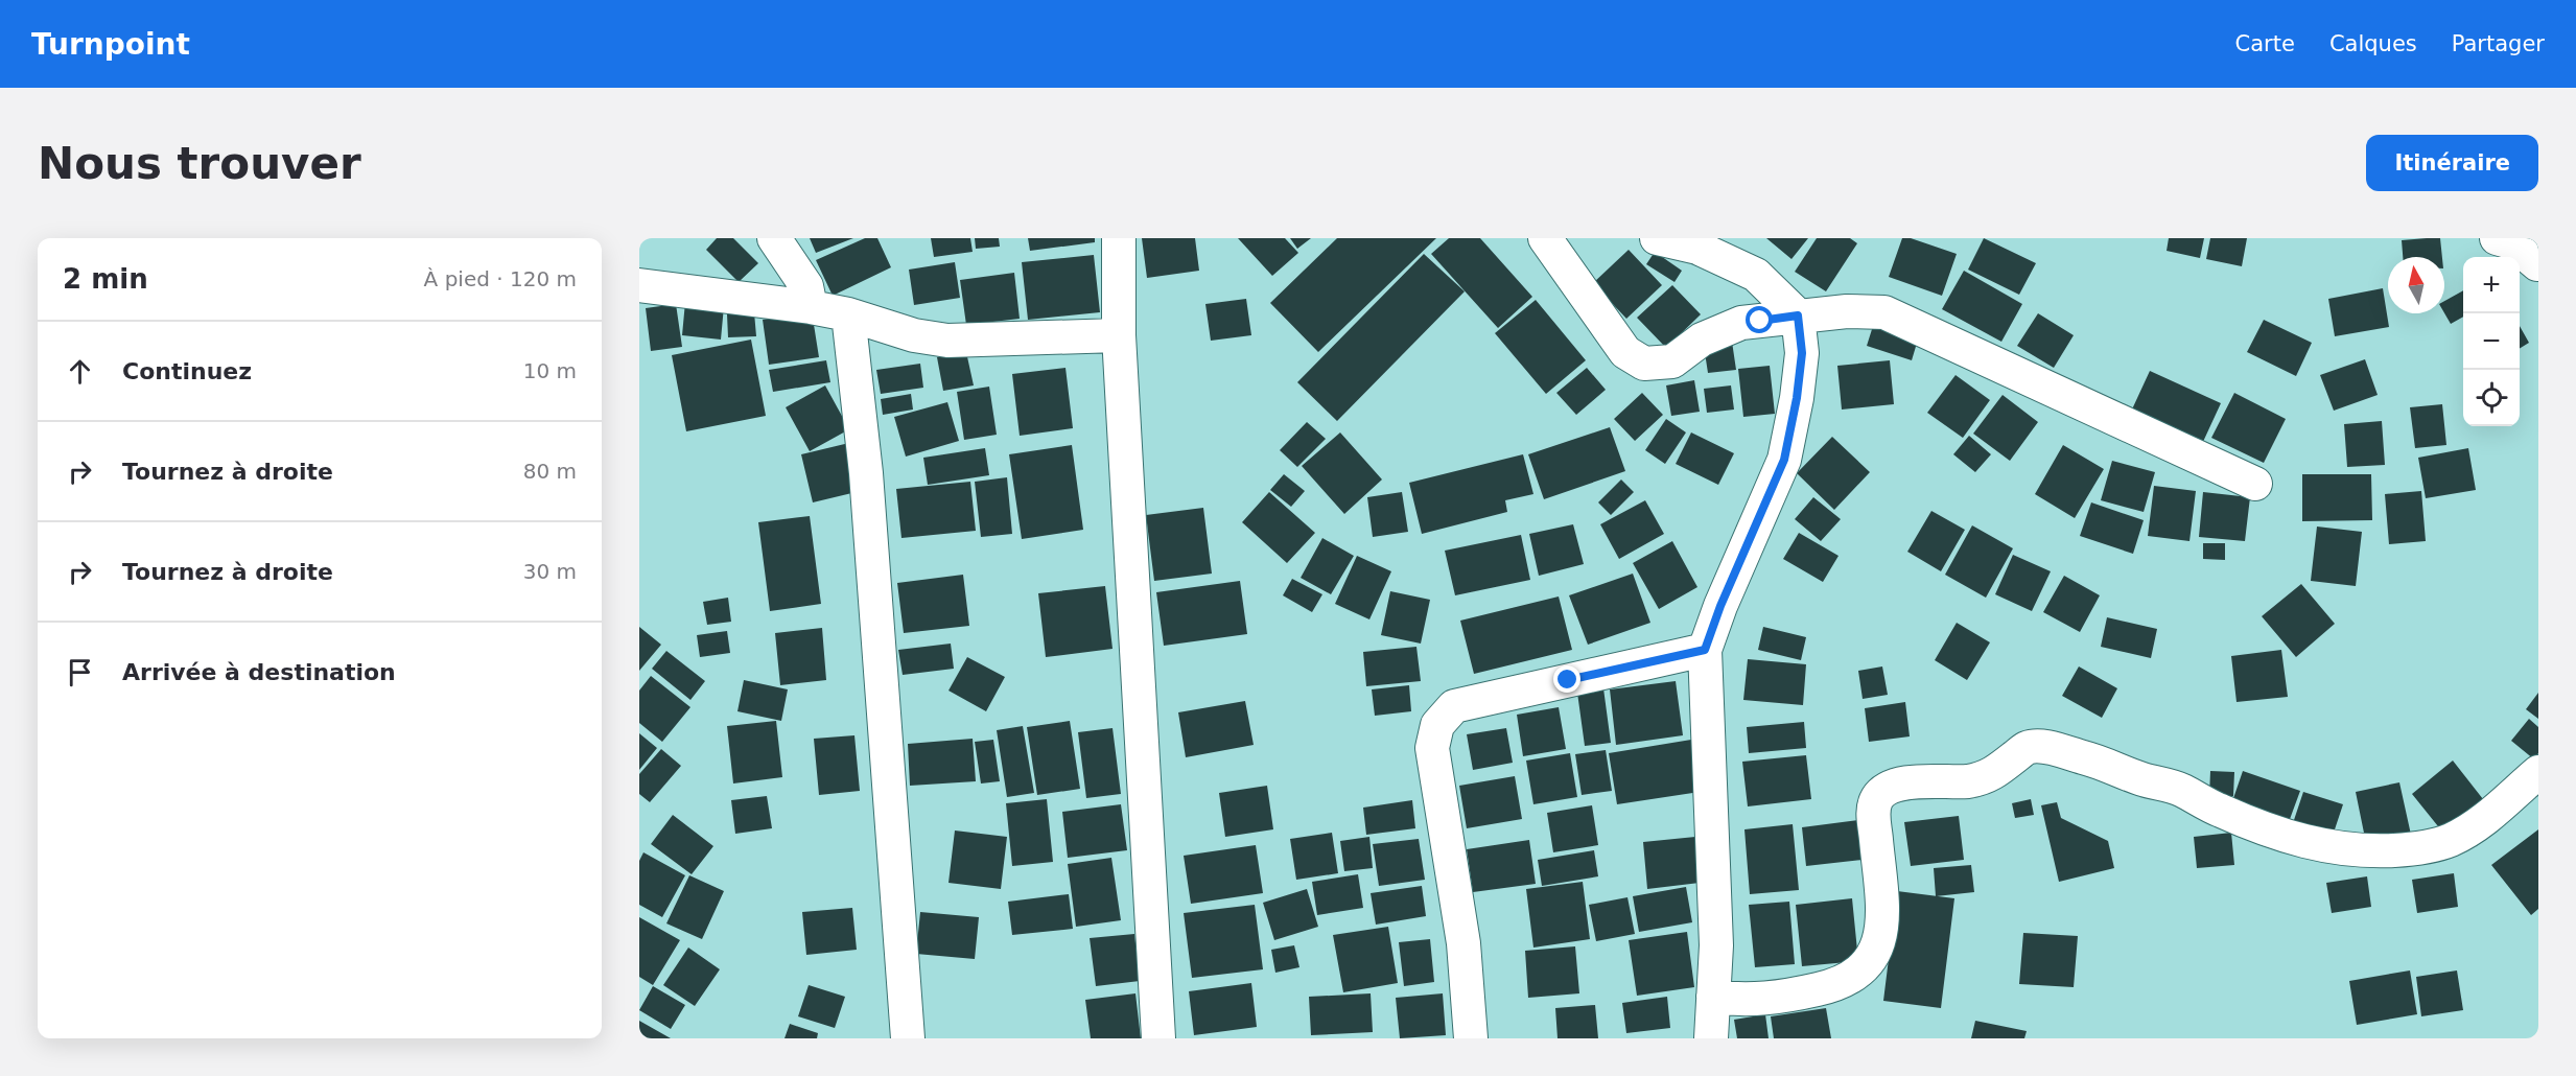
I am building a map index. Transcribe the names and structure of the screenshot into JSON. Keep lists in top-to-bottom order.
{
  "north": "top",
  "page": {
    "header": "Turnpoint",
    "nav": ["Carte", "Calques", "Partager"],
    "buttons": "Itinéraire",
    "title": "Nous trouver",
    "heading": ["2 min", "À pied · 120 m"],
    "map_buttons": ["+", "−"],
    "list": [
      ["Continuez", "10 m"],
      ["Tournez à droite", "80 m"],
      ["Tournez à droite", "30 m"],
      "Arrivée à destination"
    ]
  }
}
